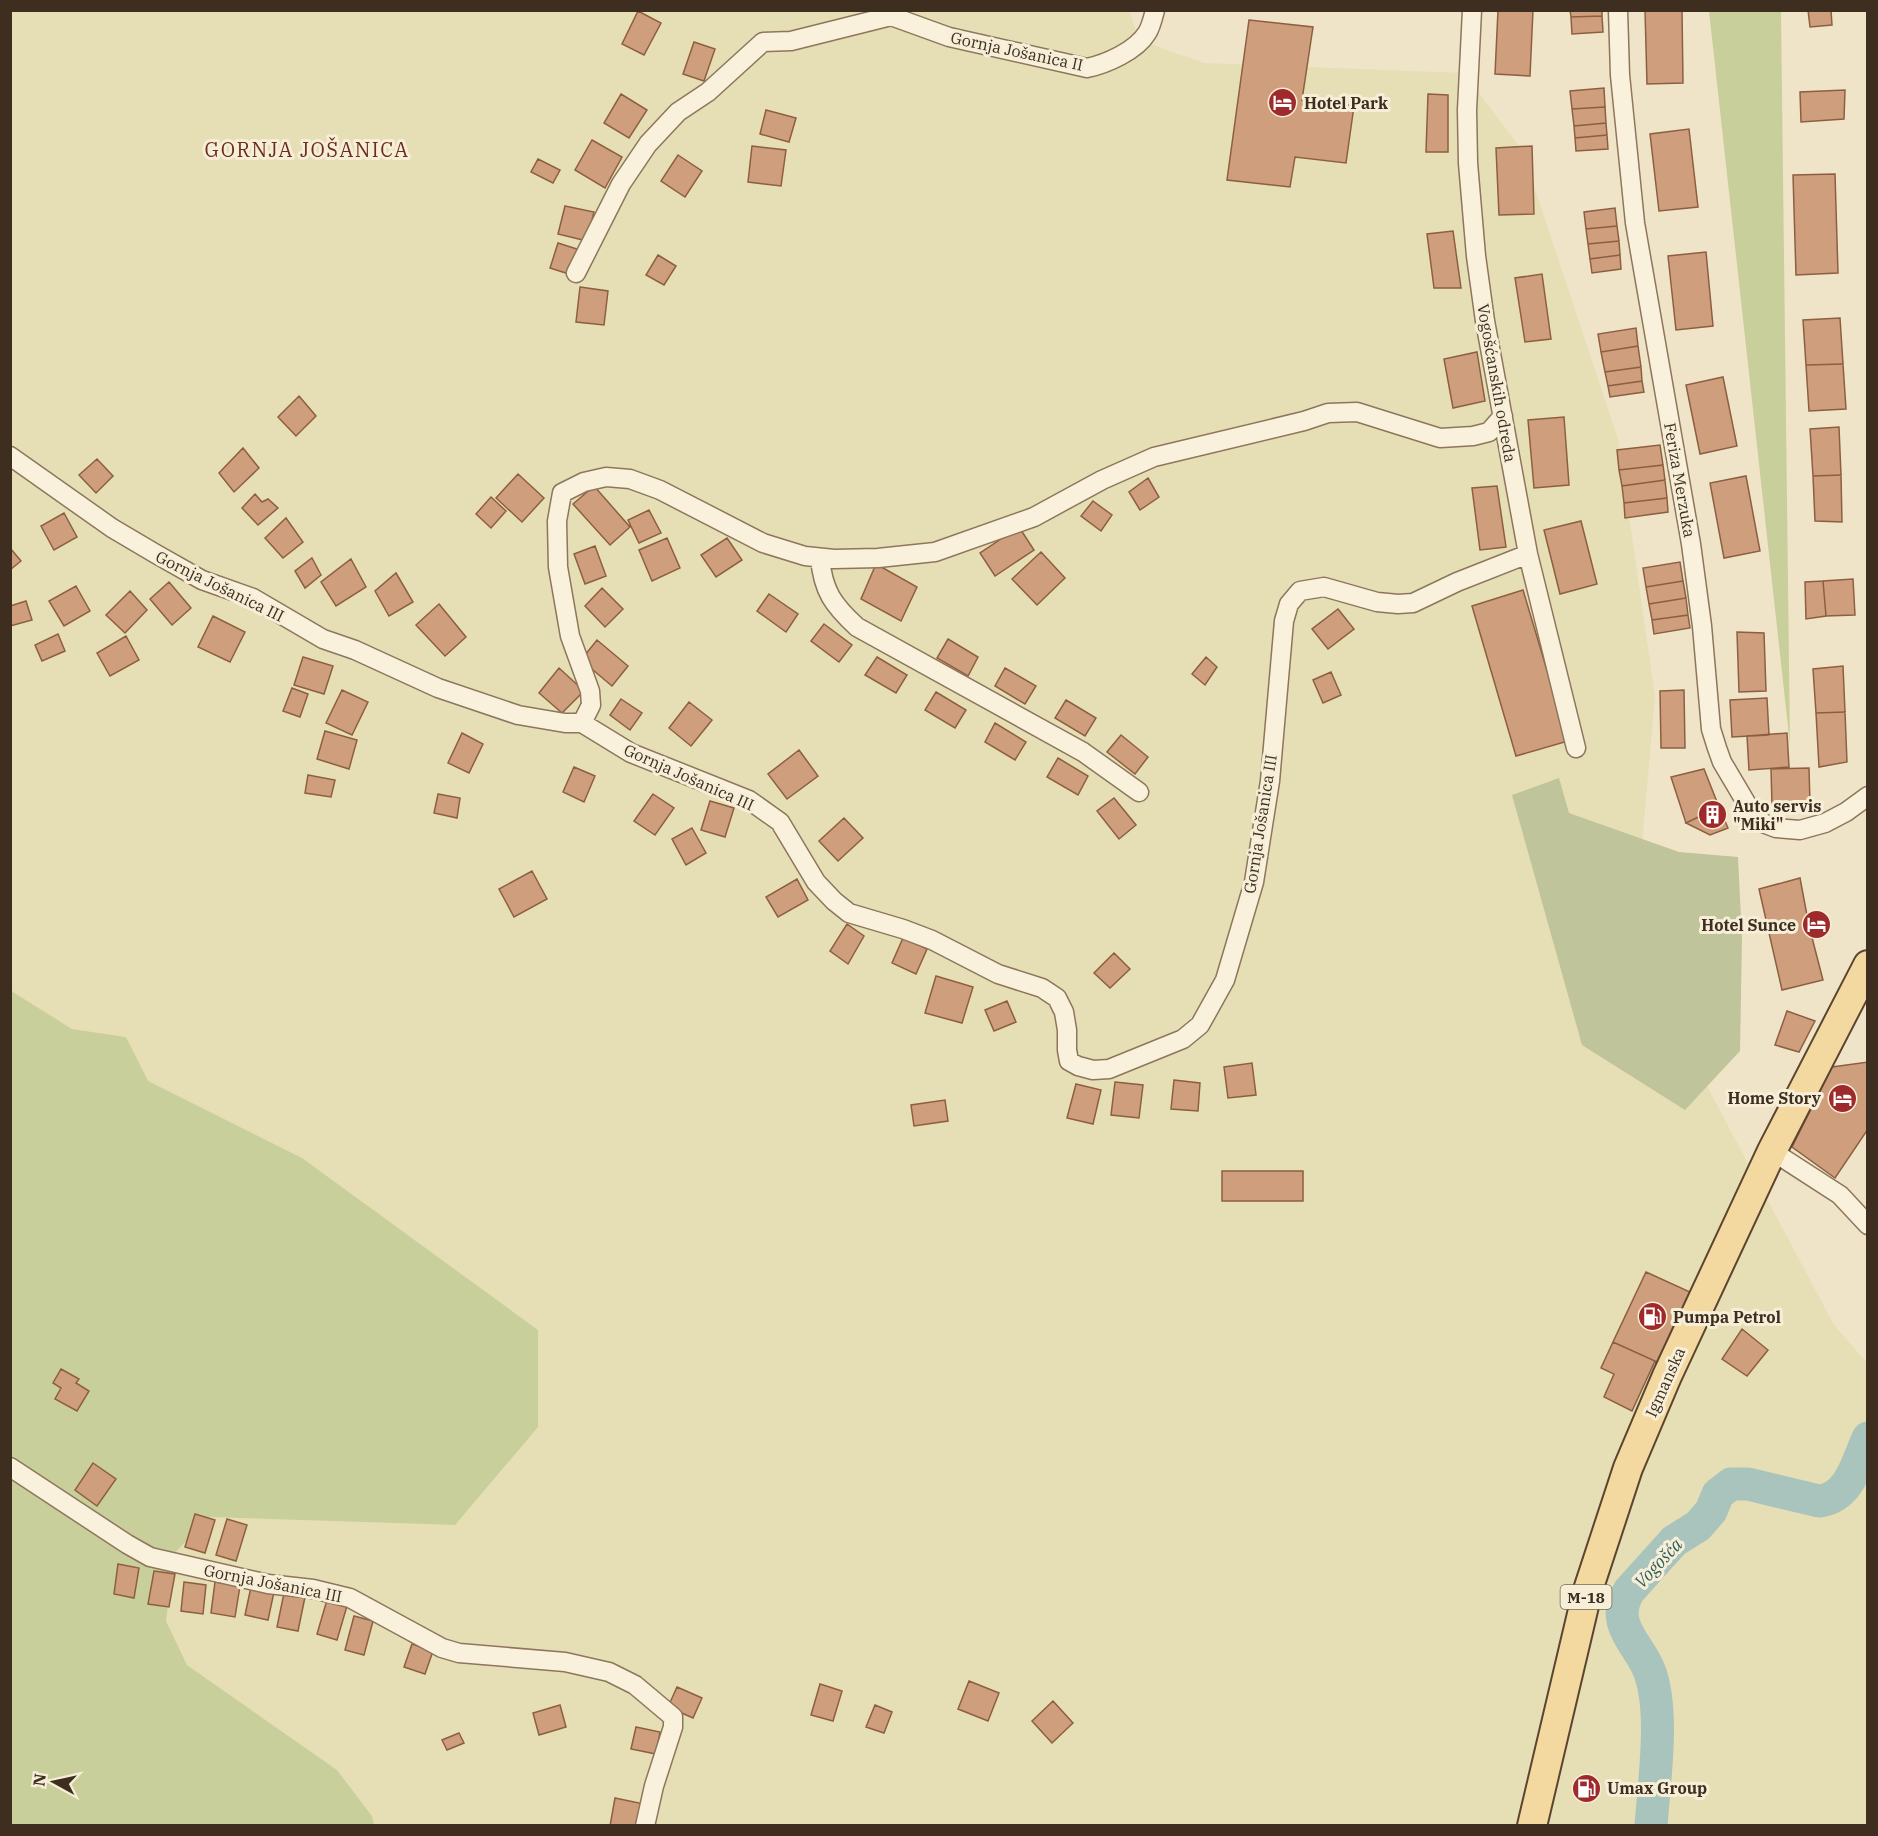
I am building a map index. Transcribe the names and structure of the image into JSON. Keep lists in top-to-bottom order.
{
  "streets": {
    "main road": ["Igmanska", "M-18"],
    "street": [
      "Gornja Jošanica II",
      "Vogošćanskih odreda",
      "Feriza Merzuka",
      "Gornja Jošanica III"
    ]
  },
  "crossings": [
    ["Vogošćanskih odreda", "Gornja Jošanica III"]
  ],
  "districts": ["GORNJA JOŠANICA"],
  "water": ["Vogošća"],
  "places": {
    "hotel": ["Hotel Park", "Hotel Sunce", "Home Story"],
    "building": ["Auto servis \"Miki\""],
    "fuel station": ["Pumpa Petrol", "Umax Group"]
  },
  "north": "left"
}
